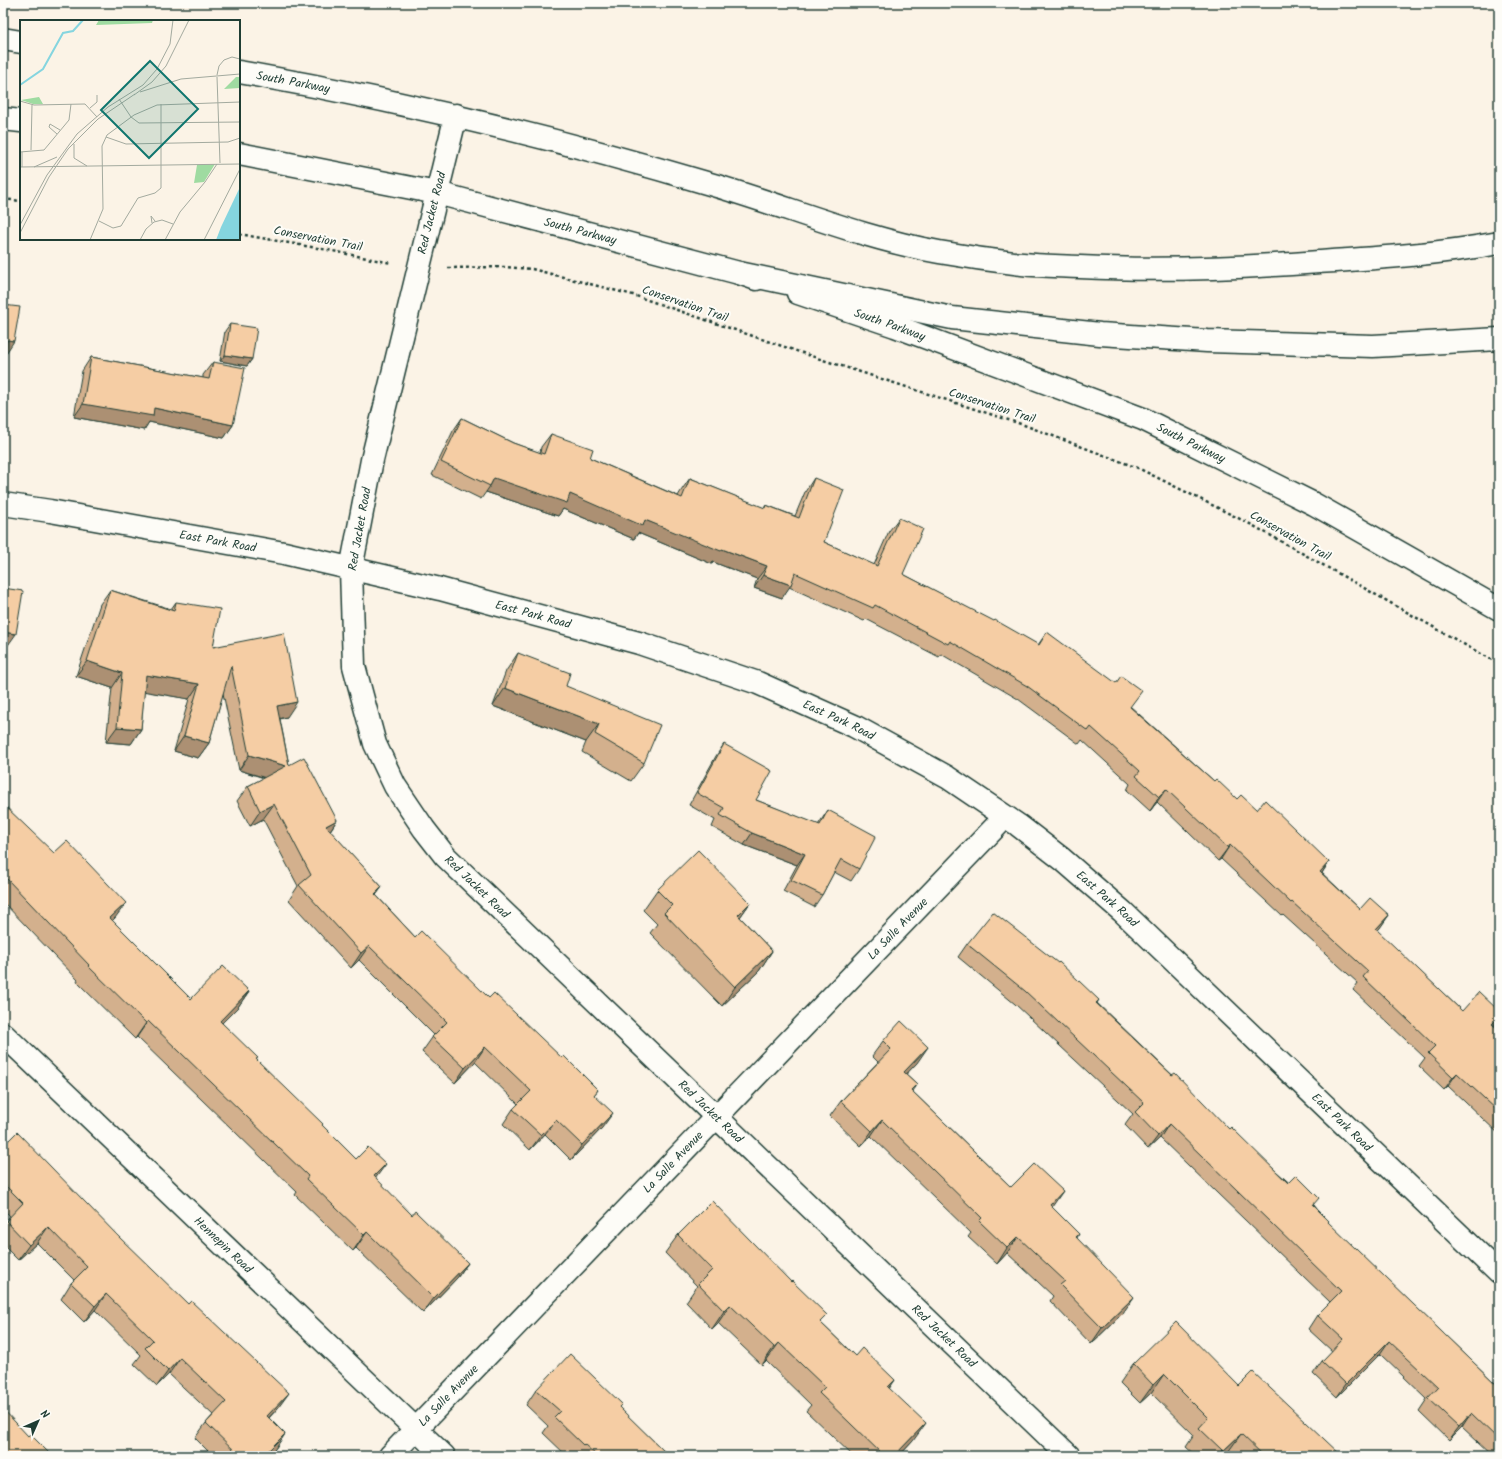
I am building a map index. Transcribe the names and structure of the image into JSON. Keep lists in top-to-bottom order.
{
  "streets": {
    "main road": [
      "South Parkway",
      "Red Jacket Road",
      "East Park Road",
      "La Salle Avenue",
      "Hennepin Road"
    ],
    "path": ["Conservation Trail"]
  },
  "crossings": [
    ["South Parkway", "Red Jacket Road"],
    ["Red Jacket Road", "East Park Road"],
    ["Red Jacket Road", "La Salle Avenue"],
    ["East Park Road", "La Salle Avenue"],
    ["La Salle Avenue", "Hennepin Road"]
  ],
  "north": "top right"
}
